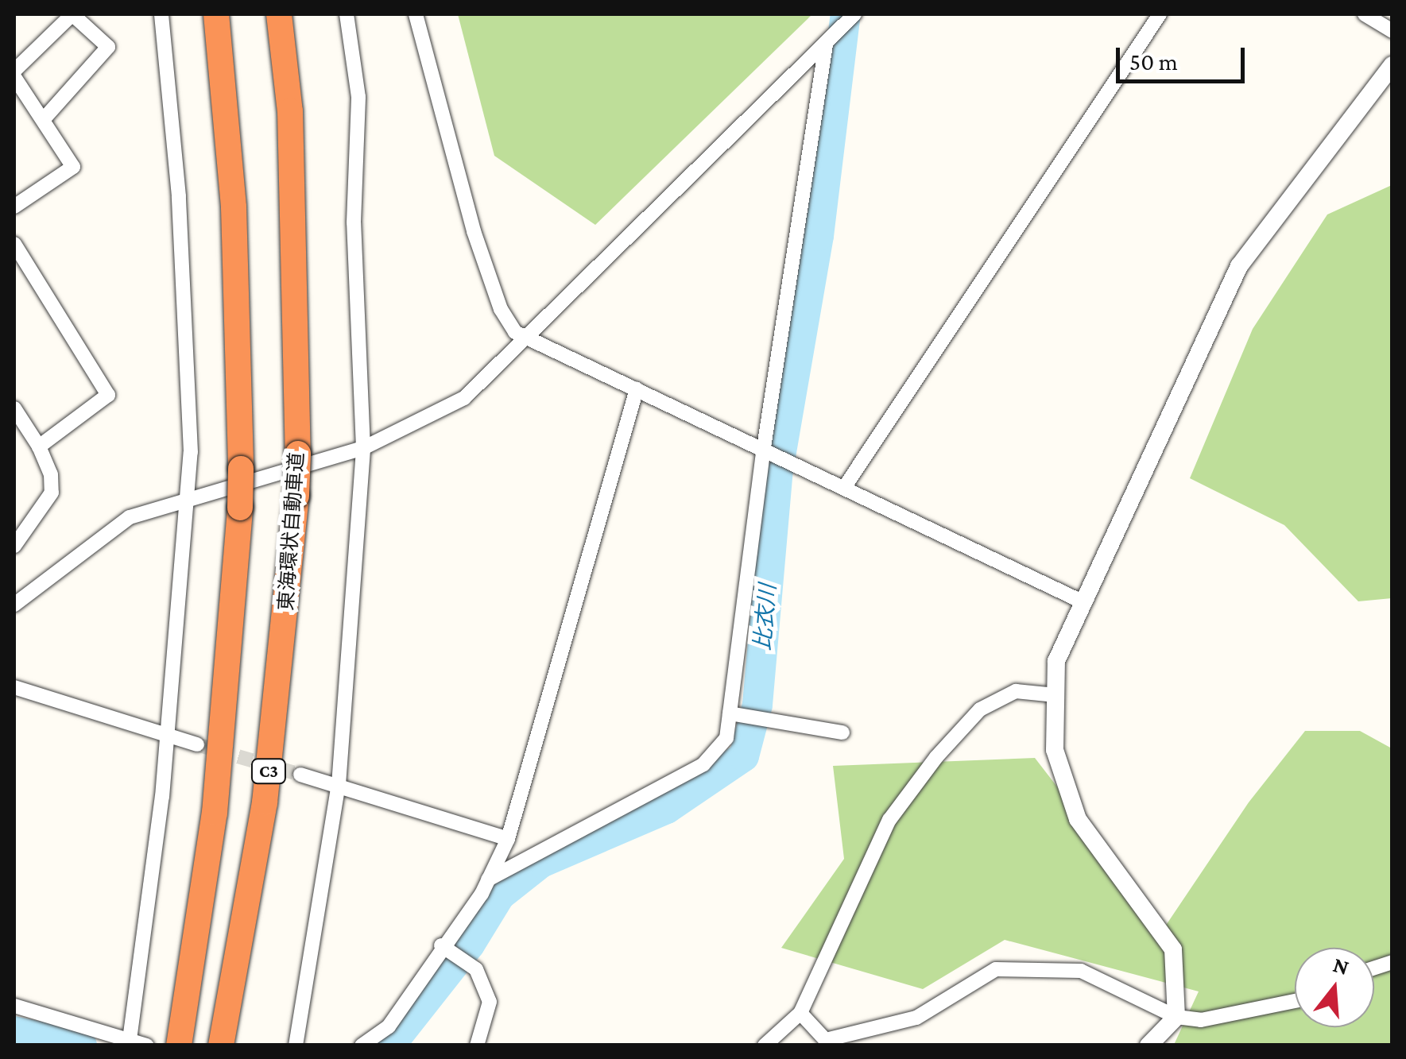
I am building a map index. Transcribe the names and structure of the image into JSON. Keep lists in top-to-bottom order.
{
  "streets": {
    "highway": ["東海環状自動車道", "C3"]
  },
  "water": ["比衣川"],
  "scale_bar": "50 m",
  "north": "top"
}
